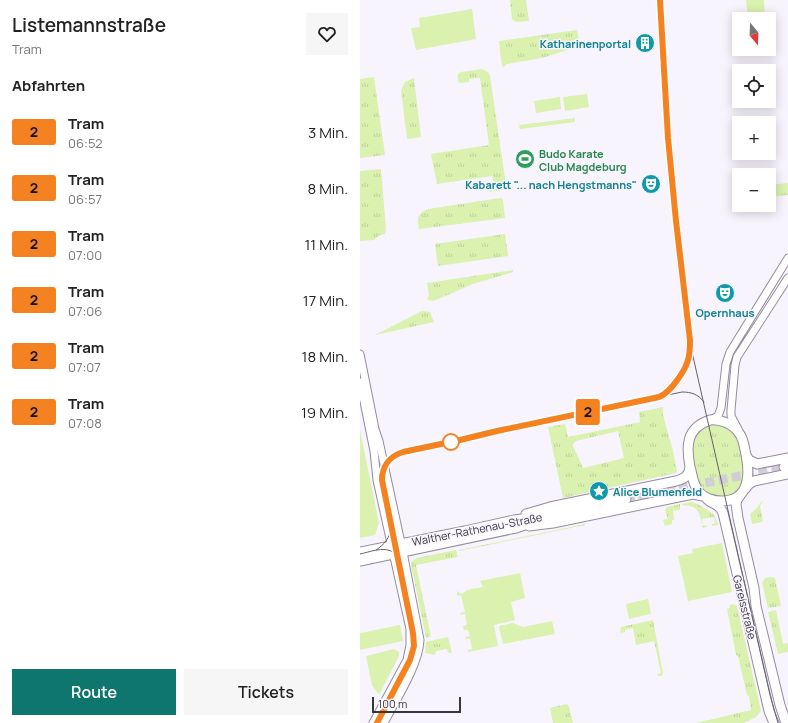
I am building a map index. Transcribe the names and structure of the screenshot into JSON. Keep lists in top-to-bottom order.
{
  "streets": {
    "main road": ["Walther-Rathenau-Straße", "Gareisstraße"]
  },
  "places": {
    "building": ["Katharinenportal"],
    "sports": ["Budo Karate Club Magdeburg"],
    "theatre": ["Kabarett \"... nach Hengstmanns\"", "Opernhaus"],
    "place": ["Alice Blumenfeld"]
  },
  "lines": ["tram line 2"],
  "scale_bar": "100 m",
  "north": "bottom",
  "page": {
    "heading": [
      ["Listemannstraße", "Tram"],
      "Abfahrten"
    ],
    "on_map": "2",
    "map_buttons": ["+", "−"],
    "list": [
      {
        "mark": "2",
        "name": "Tram",
        "note": "06:52",
        "value": "3 Min."
      },
      {
        "mark": "2",
        "name": "Tram",
        "note": "06:57",
        "value": "8 Min."
      },
      {
        "mark": "2",
        "name": "Tram",
        "note": "07:00",
        "value": "11 Min."
      },
      {
        "mark": "2",
        "name": "Tram",
        "note": "07:06",
        "value": "17 Min."
      },
      {
        "mark": "2",
        "name": "Tram",
        "note": "07:07",
        "value": "18 Min."
      },
      {
        "mark": "2",
        "name": "Tram",
        "note": "07:08",
        "value": "19 Min."
      }
    ],
    "buttons": ["Route", "Tickets"],
    "scale": "100 m"
  }
}
